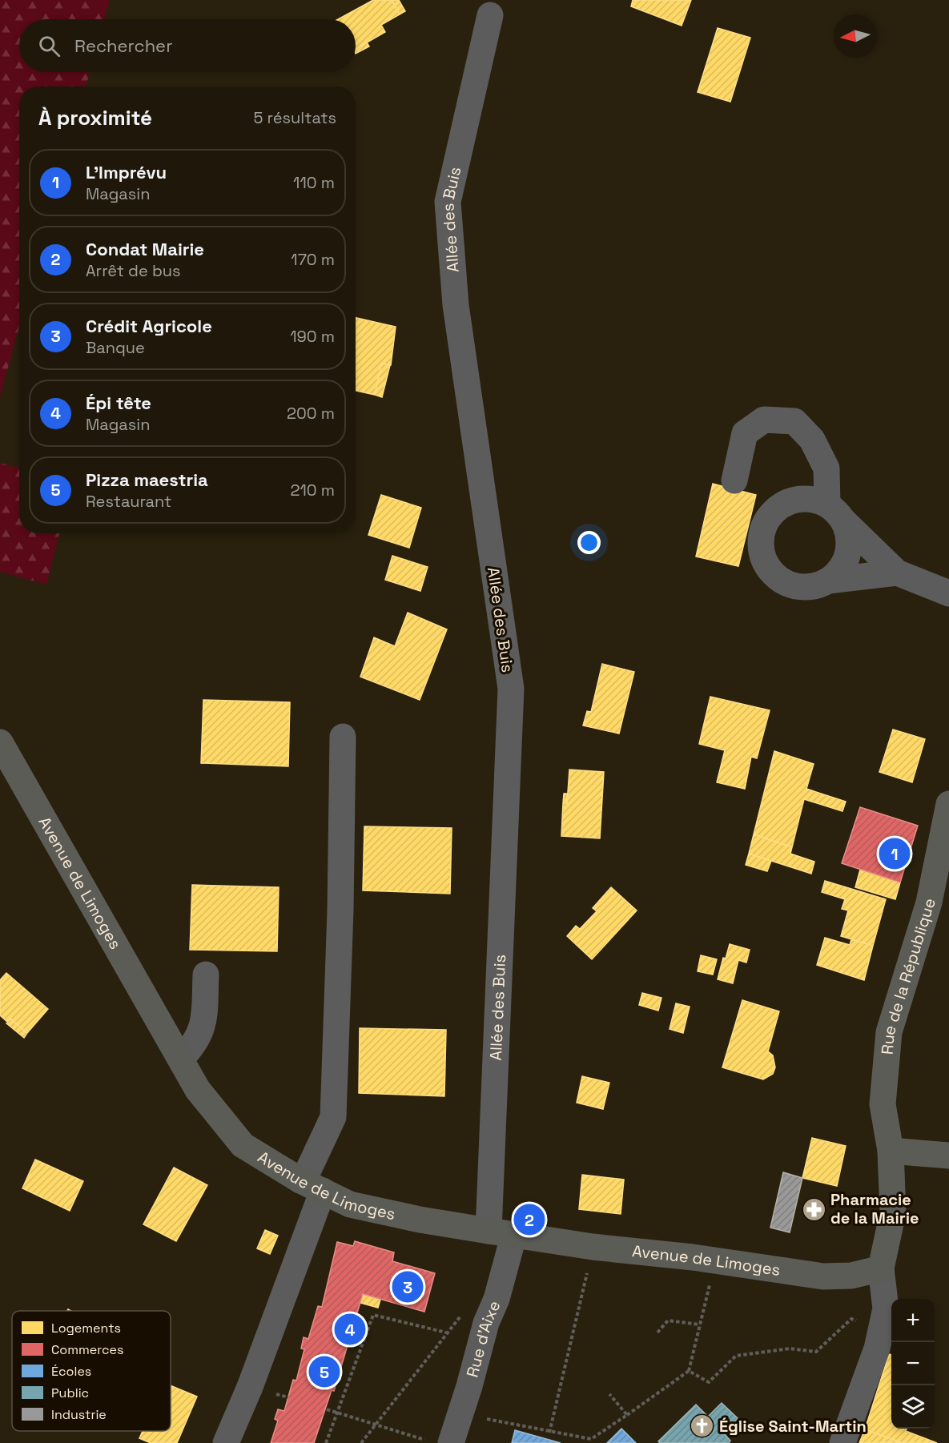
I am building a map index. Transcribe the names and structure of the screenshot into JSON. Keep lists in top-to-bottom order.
{
  "streets": {
    "main road": ["Avenue de Limoges", "Rue de la République"],
    "street": ["Allée des Buis", "Rue d'Aixe"]
  },
  "crossings": [
    ["Allée des Buis", "Avenue de Limoges"],
    ["Allée des Buis", "Rue d'Aixe"],
    ["Avenue de Limoges", "Rue de la République"],
    ["Avenue de Limoges", "Rue d'Aixe"]
  ],
  "places": {
    "pharmacy": ["Pharmacie de la Mairie"],
    "church": ["Église Saint-Martin"]
  },
  "legend": [
    "Logements",
    "Commerces",
    "Écoles",
    "Public",
    "Industrie"
  ],
  "north": "left",
  "page": {
    "search": "Rechercher",
    "heading": ["À proximité", "5 résultats"],
    "list": [
      {
        "mark": "1",
        "name": "L'Imprévu",
        "note": "Magasin",
        "value": "110 m"
      },
      {
        "mark": "2",
        "name": "Condat Mairie",
        "note": "Arrêt de bus",
        "value": "170 m"
      },
      {
        "mark": "3",
        "name": "Crédit Agricole",
        "note": "Banque",
        "value": "190 m"
      },
      {
        "mark": "4",
        "name": "Épi tête",
        "note": "Magasin",
        "value": "200 m"
      },
      {
        "mark": "5",
        "name": "Pizza maestria",
        "note": "Restaurant",
        "value": "210 m"
      }
    ],
    "pins": [
      "1",
      "2",
      "3",
      "4",
      "5"
    ],
    "map_buttons": ["+", "−"]
  }
}
